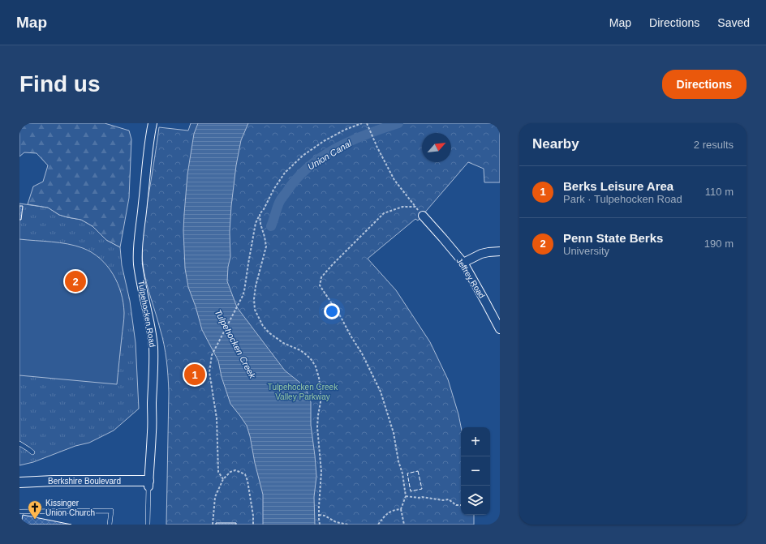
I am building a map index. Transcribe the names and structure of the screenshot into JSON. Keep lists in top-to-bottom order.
{
  "streets": {
    "street": ["Jeffrey Road", "Tulpehocken Road", "Berkshire Boulevard"]
  },
  "crossings": [
    ["Tulpehocken Road", "Berkshire Boulevard"]
  ],
  "water": ["Union Canal", "Tulpehocken Creek"],
  "parks": ["Tulpehocken Creek Valley Parkway"],
  "places": {
    "church": ["Kissinger Union Church"]
  },
  "north": "top right",
  "page": {
    "header": "Map",
    "nav": ["Map", "Directions", "Saved"],
    "buttons": "Directions",
    "title": "Find us",
    "heading": ["Nearby", "2 results"],
    "list": [
      {
        "mark": "1",
        "name": "Berks Leisure Area",
        "note": "Park · Tulpehocken Road",
        "value": "110 m"
      },
      {
        "mark": "2",
        "name": "Penn State Berks",
        "note": "University",
        "value": "190 m"
      }
    ],
    "pins": ["2", "1"],
    "map_buttons": ["+", "−"]
  }
}
